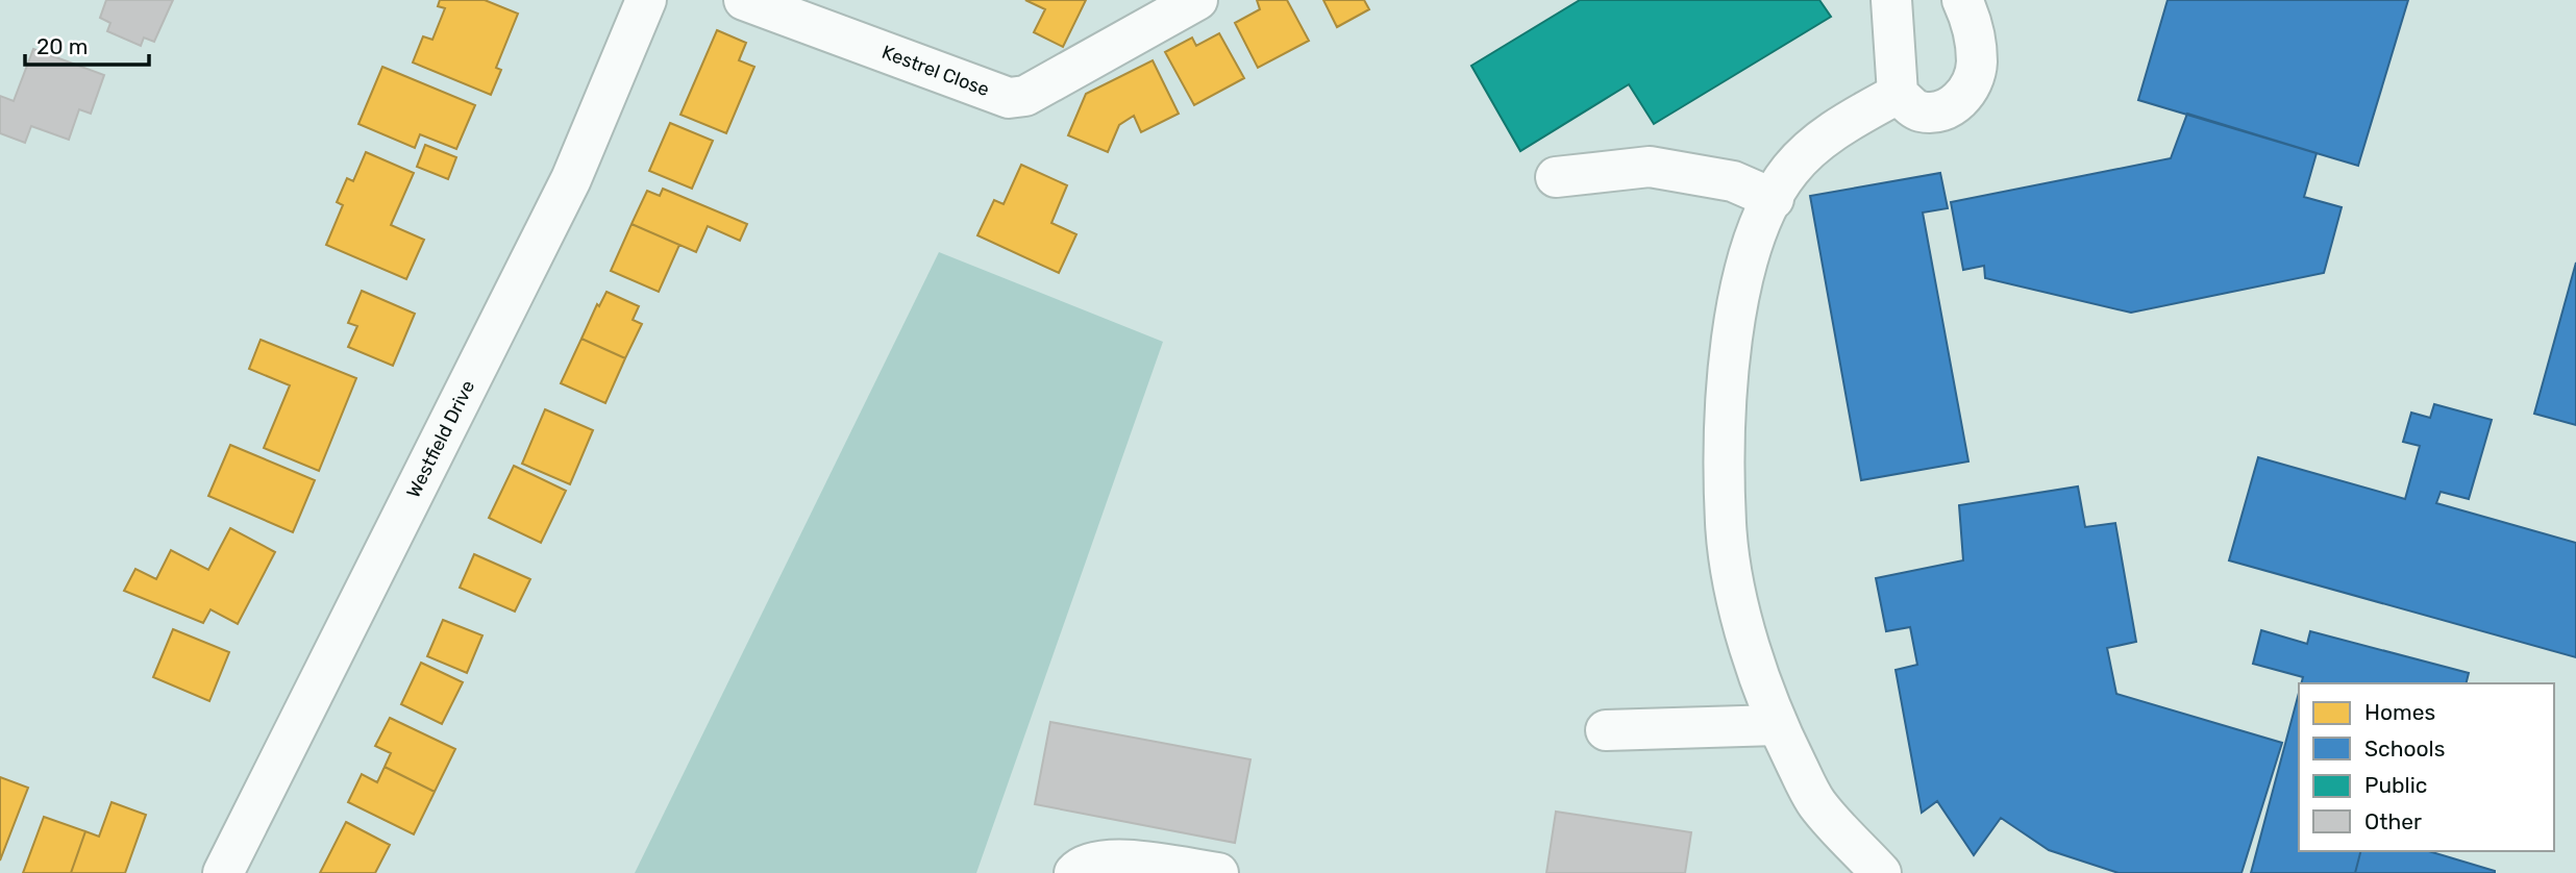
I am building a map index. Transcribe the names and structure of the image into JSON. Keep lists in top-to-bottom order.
{
  "streets": {
    "street": ["Kestrel Close", "Westfield Drive"]
  },
  "legend": [
    "Homes",
    "Schools",
    "Public",
    "Other"
  ],
  "scale_bar": "20 m"
}
